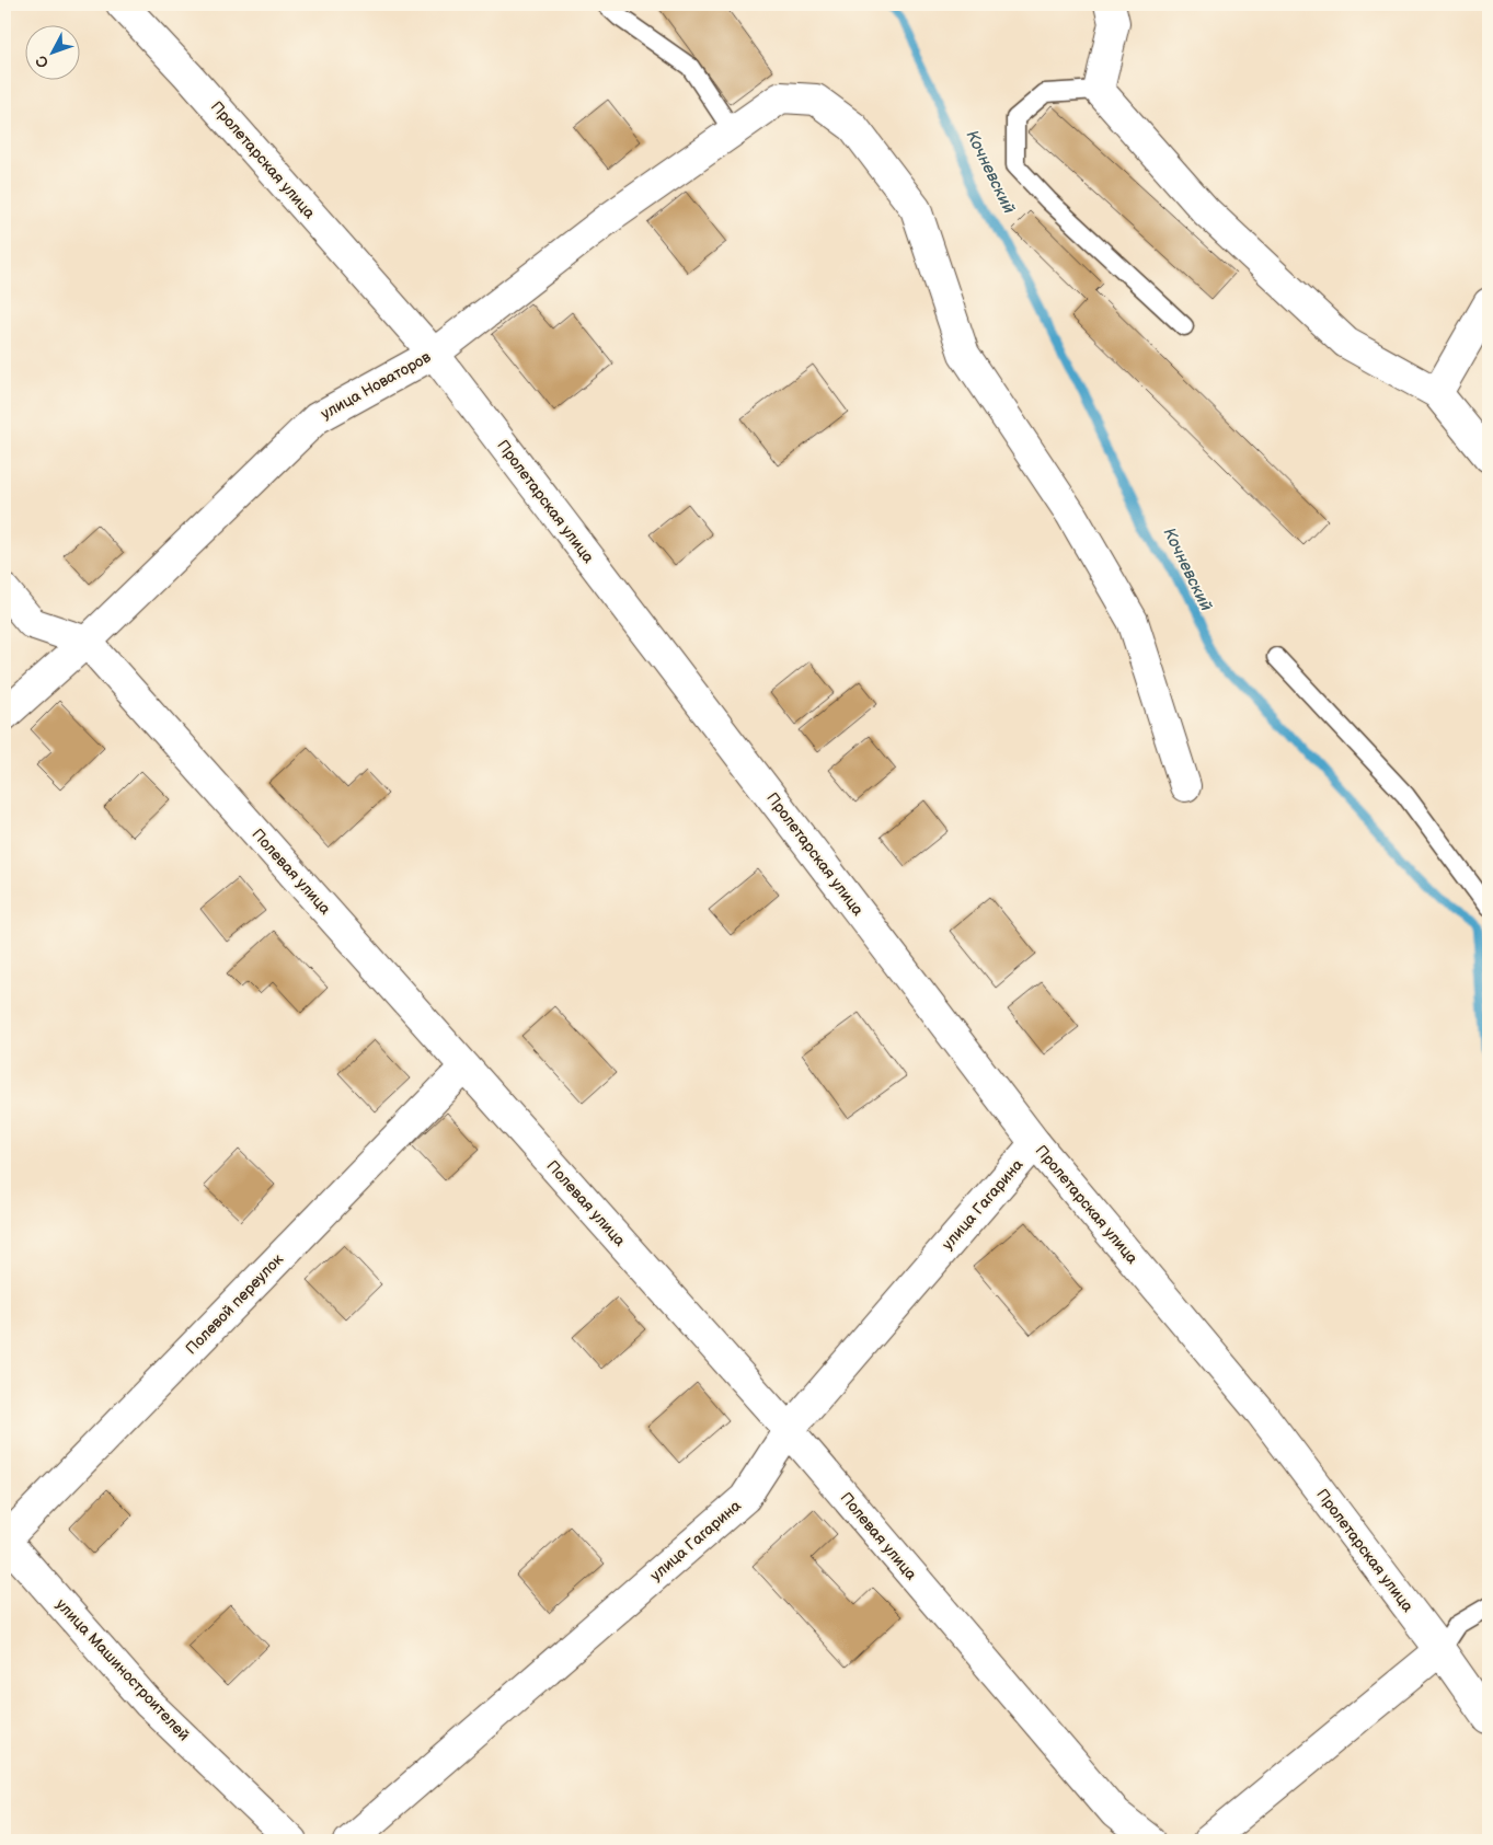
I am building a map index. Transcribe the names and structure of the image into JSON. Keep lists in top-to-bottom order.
{
  "streets": {
    "street": [
      "Пролетарская улица",
      "улица Новаторов",
      "Полевая улица",
      "улица Гагарина",
      "Полевой переулок",
      "улица Машиностроителей"
    ]
  },
  "crossings": [
    ["Пролетарская улица", "улица Новаторов"],
    ["Пролетарская улица", "улица Гагарина"],
    ["улица Новаторов", "Полевая улица"],
    ["Полевая улица", "улица Гагарина"],
    ["Полевая улица", "Полевой переулок"],
    ["Полевой переулок", "улица Машиностроителей"]
  ],
  "water": ["Кочневский"],
  "north": "bottom left"
}
